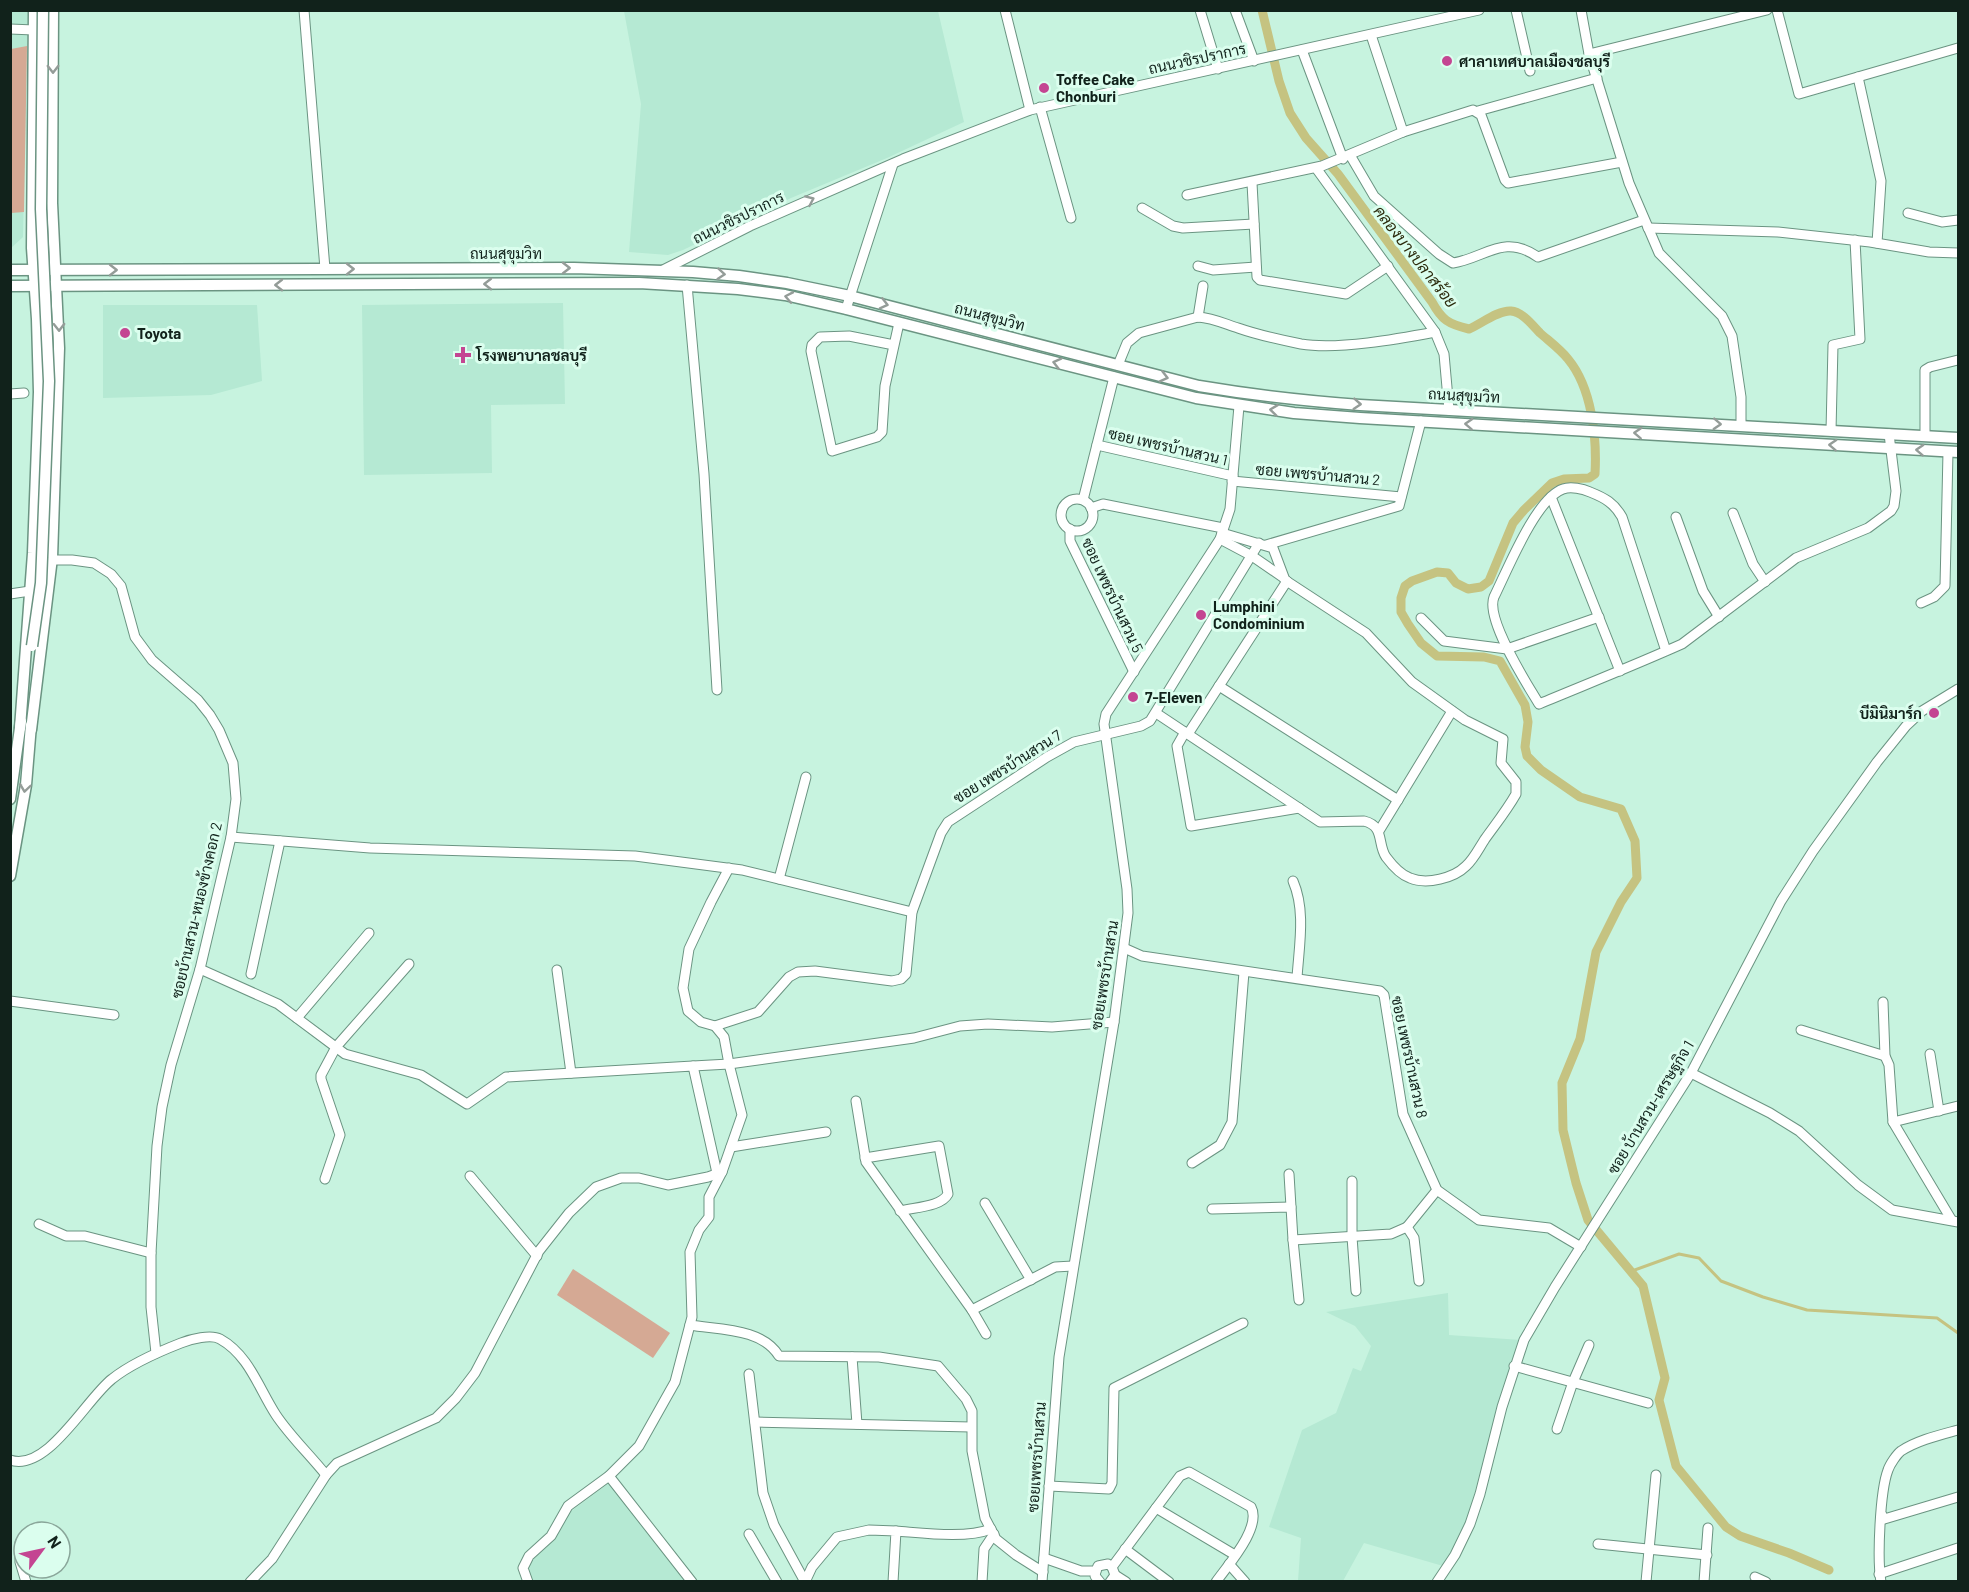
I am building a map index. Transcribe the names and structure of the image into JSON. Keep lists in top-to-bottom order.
{
  "streets": {
    "main road": ["ถนนสุขุมวิท"],
    "street": [
      "ถนนวชิรปราการ",
      "ซอย เพชรบ้านสวน 1",
      "ซอย เพชรบ้านสวน 2",
      "ซอย เพชรบ้านสวน 5",
      "ซอย เพชรบ้านสวน 7",
      "ซอยบ้านสวน-หนองข้างคอก 2",
      "ซอยเพชรบ้านสวน",
      "ซอย เพชรบ้านสวน 8",
      "ซอย บ้านสวน-เศรษฐกิจ 1"
    ]
  },
  "crossings": [
    ["ถนนวชิรปราการ", "ถนนสุขุมวิท"],
    ["ถนนสุขุมวิท", "ซอยเพชรบ้านสวน"],
    ["ซอย เพชรบ้านสวน 1", "ซอย เพชรบ้านสวน 2"],
    ["ซอย เพชรบ้านสวน 1", "ซอยเพชรบ้านสวน"],
    ["ซอย เพชรบ้านสวน 2", "ซอยเพชรบ้านสวน"],
    ["ซอย เพชรบ้านสวน 5", "ซอยเพชรบ้านสวน"],
    ["ซอย เพชรบ้านสวน 7", "ซอยเพชรบ้านสวน"],
    ["ซอยเพชรบ้านสวน", "ซอย เพชรบ้านสวน 8"]
  ],
  "water": ["คลองบางปลาสร้อย"],
  "places": {
    "other": [
      "ศาลาเทศบาลเมืองชลบุรี",
      "Toffee Cake Chonburi",
      "Toyota",
      "Lumphini Condominium",
      "7-Eleven",
      "บีมินิมาร์ก"
    ],
    "health": ["โรงพยาบาลชลบุรี"]
  },
  "north": "top right"
}
